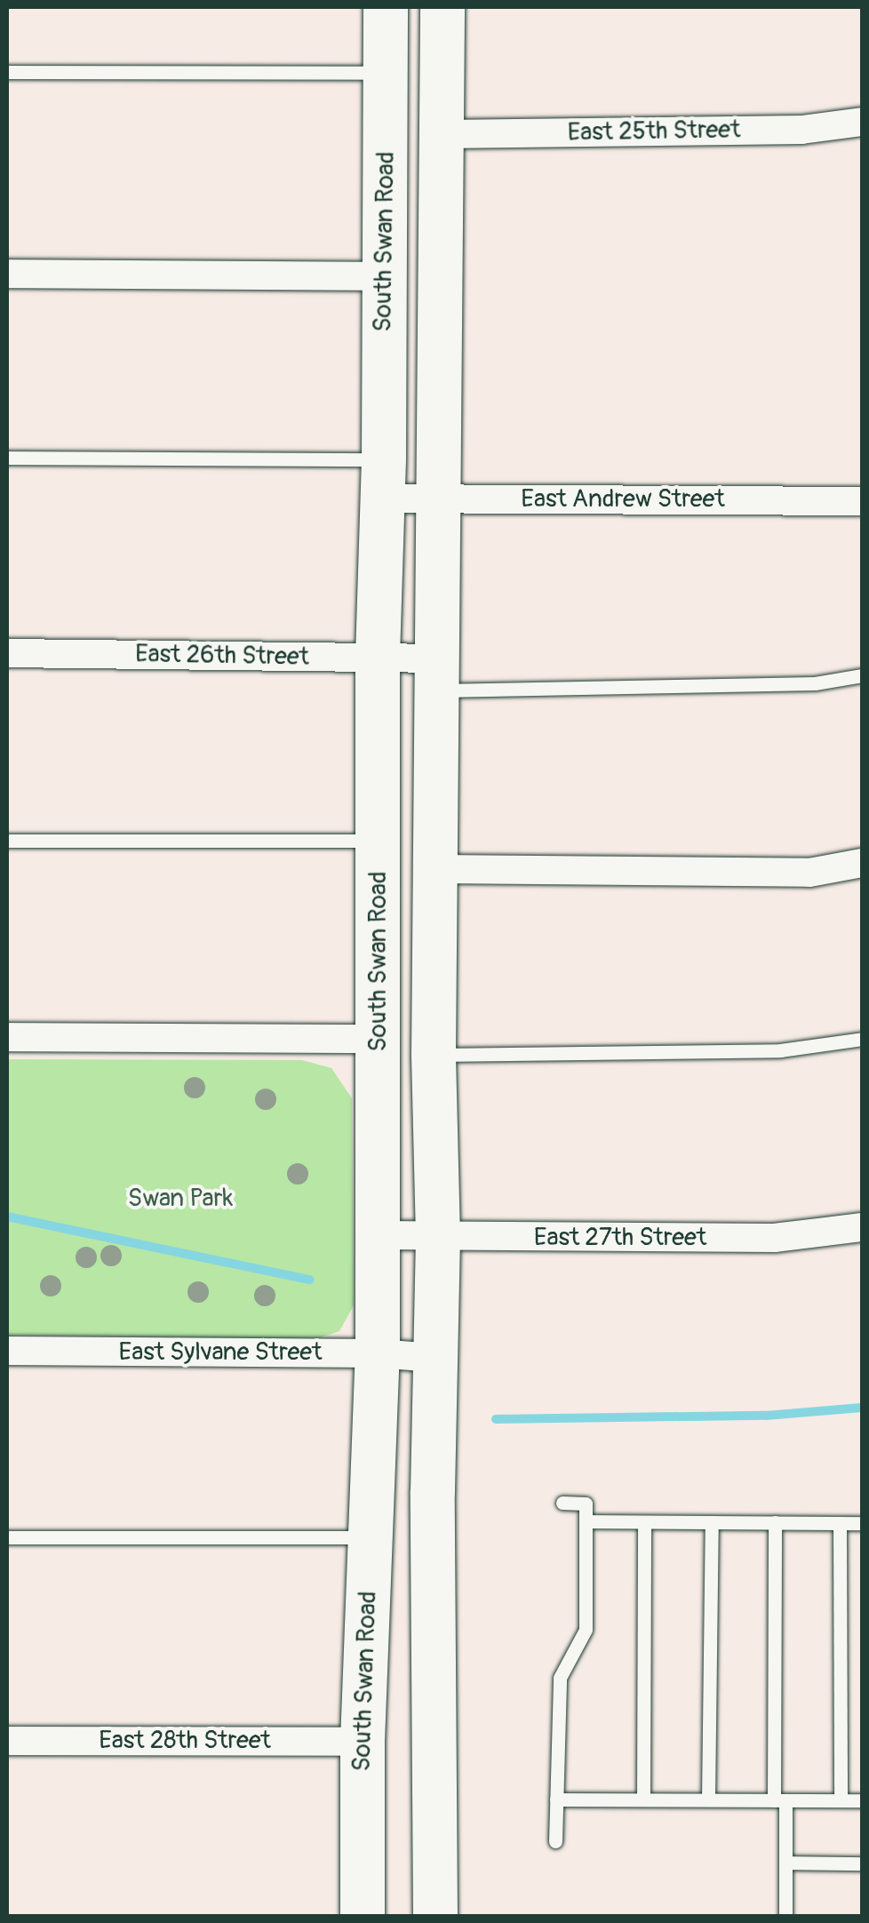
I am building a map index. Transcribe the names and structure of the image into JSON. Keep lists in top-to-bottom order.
{
  "streets": {
    "main road": ["South Swan Road"],
    "street": [
      "East 25th Street",
      "East Andrew Street",
      "East 26th Street",
      "East 27th Street",
      "East Sylvane Street",
      "East 28th Street"
    ]
  },
  "crossings": [
    ["South Swan Road", "East Andrew Street"],
    ["South Swan Road", "East 26th Street"],
    ["South Swan Road", "East 27th Street"],
    ["South Swan Road", "East Sylvane Street"],
    ["South Swan Road", "East 28th Street"]
  ],
  "parks": ["Swan Park"]
}
